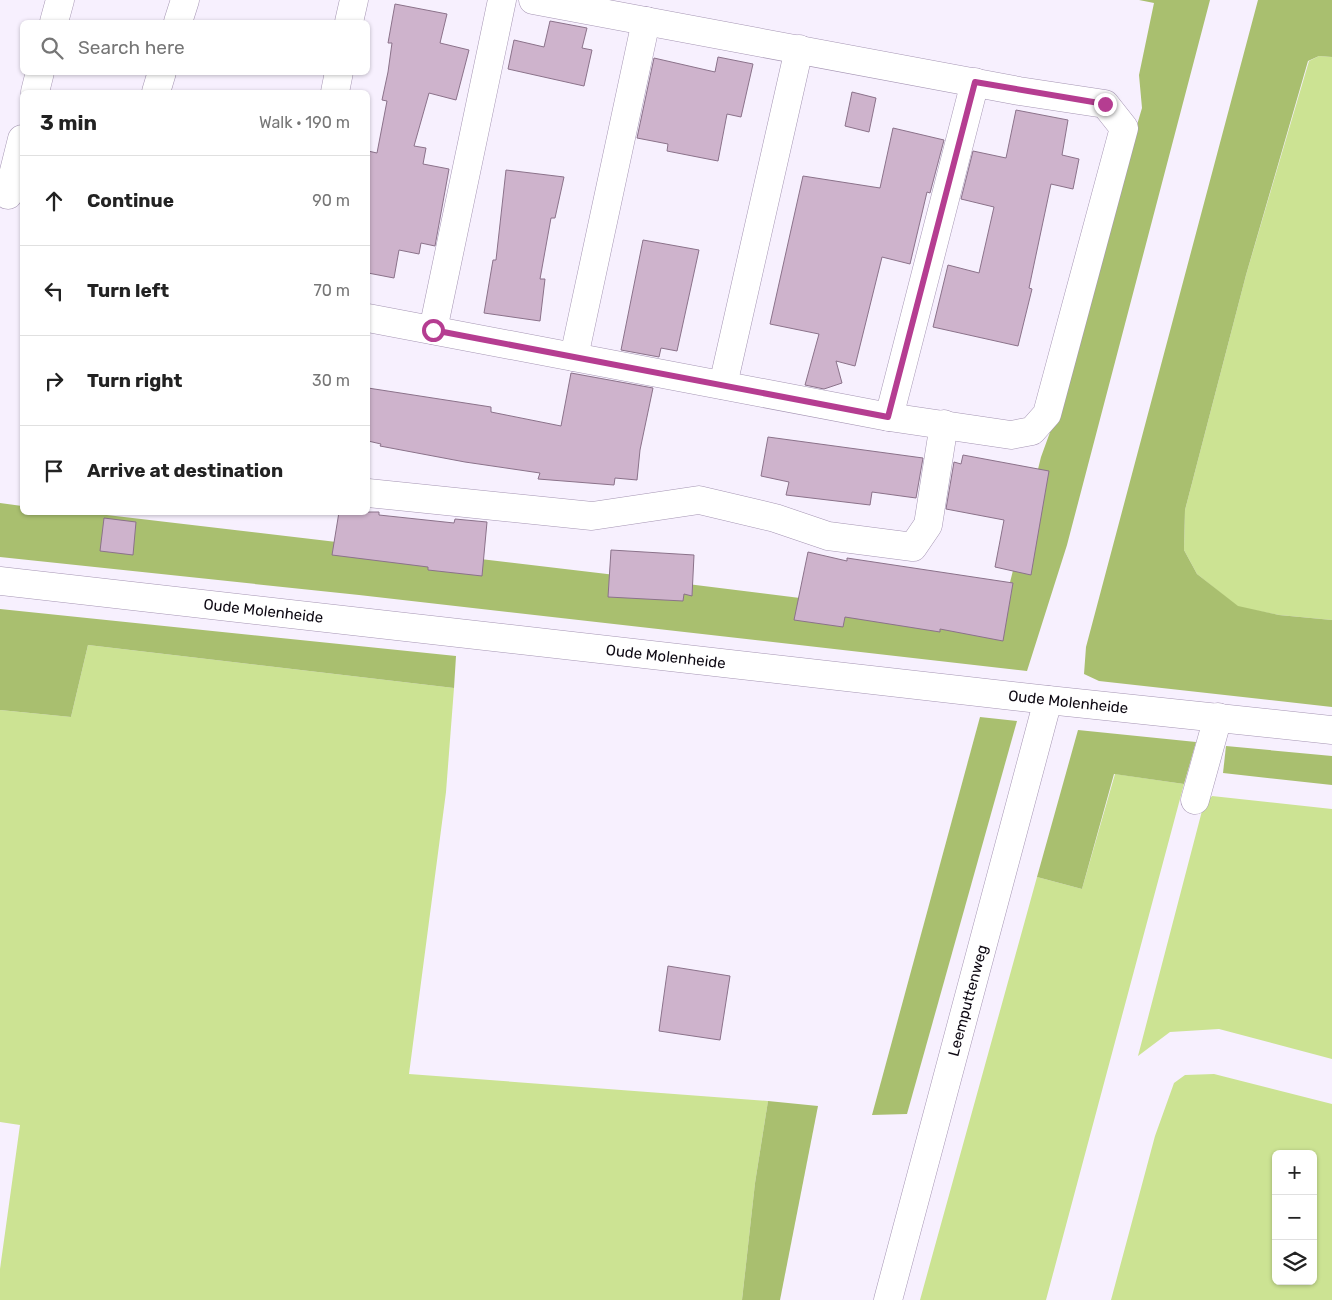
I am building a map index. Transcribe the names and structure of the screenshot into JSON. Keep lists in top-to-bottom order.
{
  "streets": {
    "street": ["Oude Molenheide", "Leemputtenweg"]
  },
  "crossings": [
    ["Oude Molenheide", "Leemputtenweg"]
  ],
  "page": {
    "search": "Search here",
    "heading": ["3 min", "Walk · 190 m"],
    "list": [
      ["Continue", "90 m"],
      ["Turn left", "70 m"],
      ["Turn right", "30 m"],
      "Arrive at destination"
    ],
    "map_buttons": ["+", "−"]
  }
}
